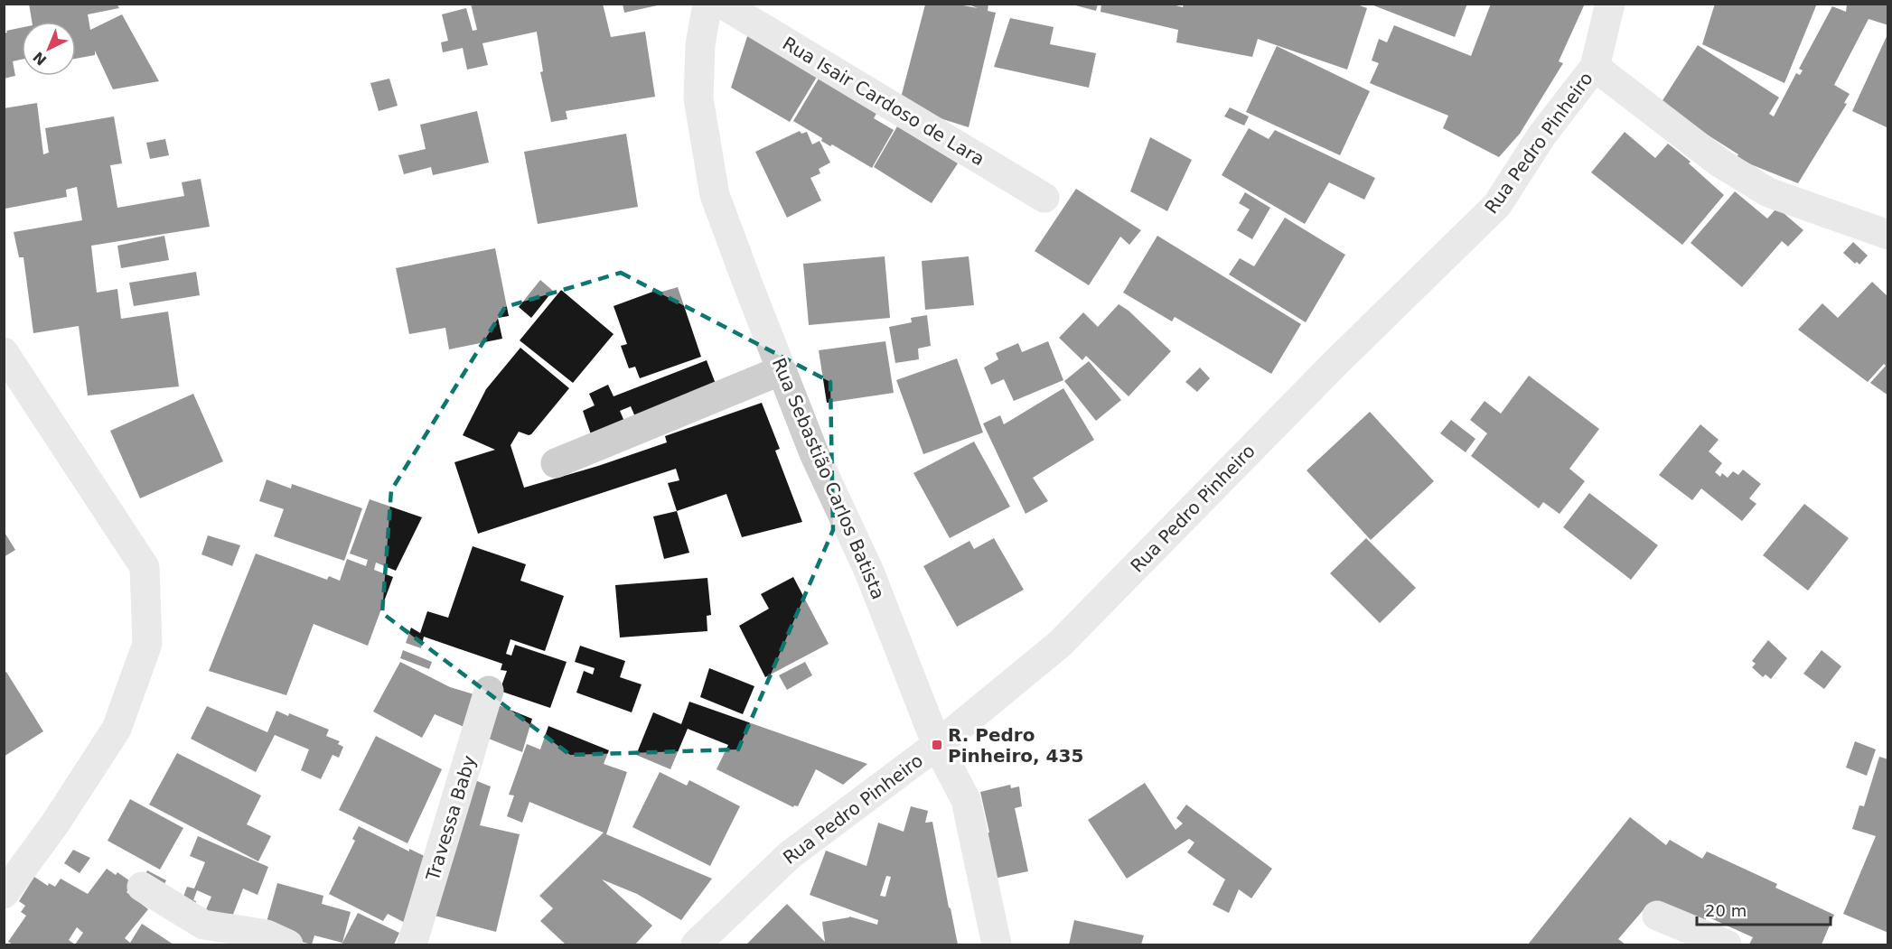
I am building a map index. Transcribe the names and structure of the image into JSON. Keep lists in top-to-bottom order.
{
  "streets": {
    "street": [
      "Rua Isair Cardoso de Lara",
      "Rua Pedro Pinheiro",
      "Rua Sebastião Carlos Batista",
      "Travessa Baby"
    ]
  },
  "crossings": [
    ["Rua Pedro Pinheiro", "Rua Sebastião Carlos Batista"]
  ],
  "places": {
    "transit": ["R. Pedro Pinheiro, 435"]
  },
  "scale_bar": "20 m",
  "north": "bottom left"
}
